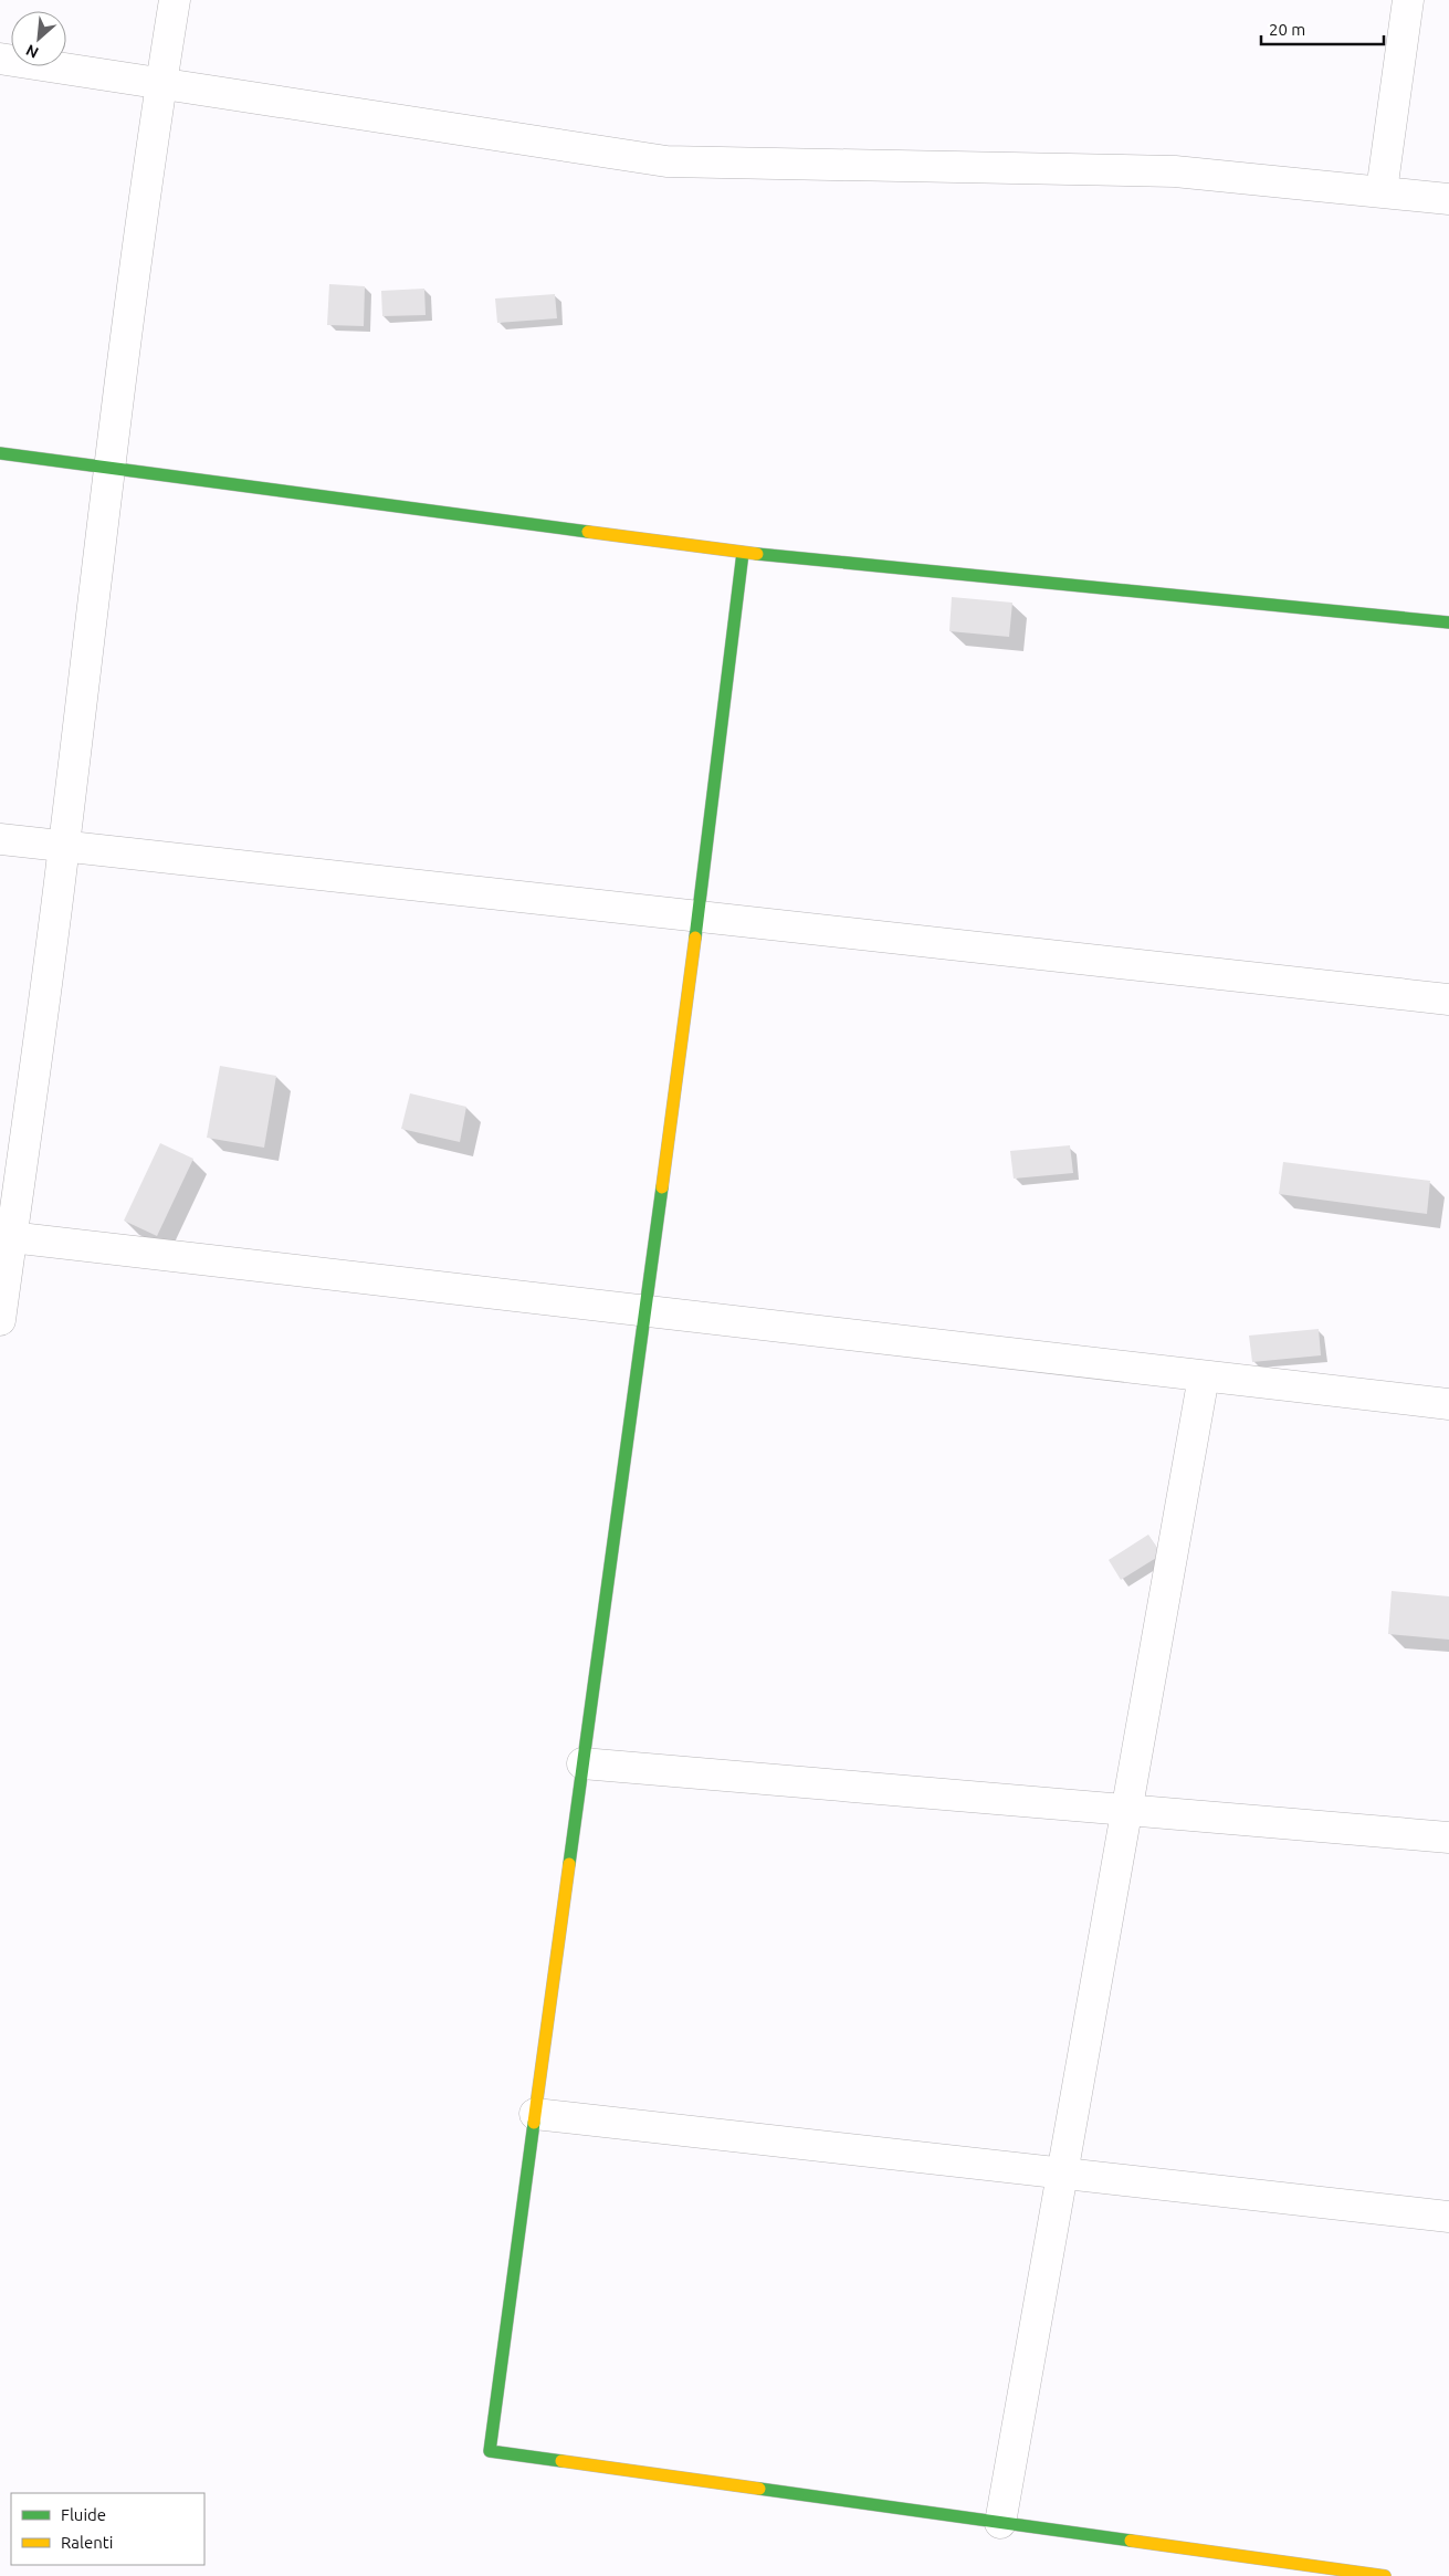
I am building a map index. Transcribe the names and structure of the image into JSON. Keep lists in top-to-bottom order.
{
  "legend": ["Fluide", "Ralenti"],
  "scale_bar": "20 m",
  "north": "bottom left"
}
